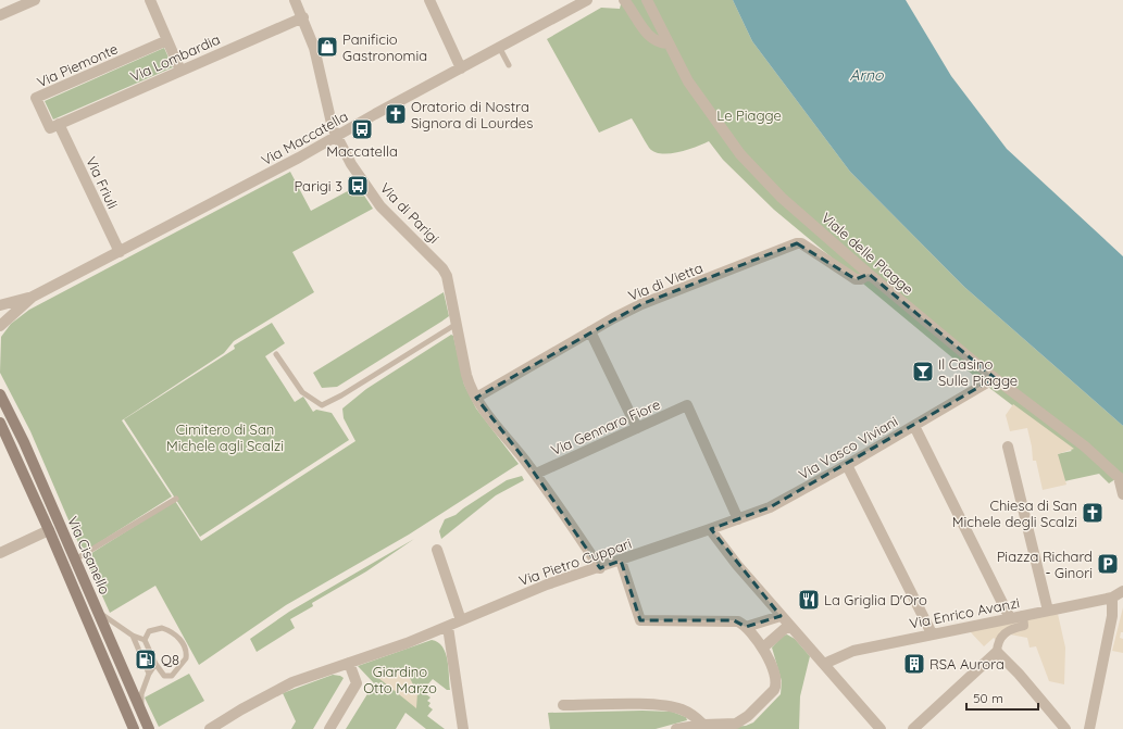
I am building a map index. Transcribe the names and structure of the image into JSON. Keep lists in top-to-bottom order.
{
  "streets": {
    "main road": ["Via Cisanello"],
    "street": [
      "Via Lombardia",
      "Via Piemonte",
      "Via Maccatella",
      "Via Friuli",
      "Via di Parigi",
      "Viale delle Piagge",
      "Via di Vietta",
      "Via Gennaro Fiore",
      "Via Vasco Viviani",
      "Via Pietro Cuppari",
      "Via Enrico Avanzi"
    ]
  },
  "crossings": [
    ["Via Lombardia", "Via Piemonte"],
    ["Via Lombardia", "Via Friuli"],
    ["Via Lombardia", "Via di Parigi"],
    ["Via Piemonte", "Via Friuli"],
    ["Via Maccatella", "Via Friuli"],
    ["Via Maccatella", "Via di Parigi"],
    ["Via di Parigi", "Via di Vietta"],
    ["Via di Parigi", "Via Gennaro Fiore"],
    ["Via di Parigi", "Via Pietro Cuppari"],
    ["Viale delle Piagge", "Via di Vietta"],
    ["Viale delle Piagge", "Via Vasco Viviani"],
    ["Via Gennaro Fiore", "Via Vasco Viviani"],
    ["Via Vasco Viviani", "Via Pietro Cuppari"]
  ],
  "water": ["Arno"],
  "parks": ["Le Piagge", "Cimitero di San Michele agli Scalzi", "Giardino Otto Marzo"],
  "places": {
    "shop": ["Panificio Gastronomia"],
    "church": ["Oratorio di Nostra Signora di Lourdes", "Chiesa di San Michele degli Scalzi"],
    "bus stop": ["Maccatella", "Parigi 3"],
    "bar": ["Il Casino Sulle Piagge"],
    "parking": ["Piazza Richard - Ginori"],
    "restaurant": ["La Griglia D'Oro"],
    "fuel station": ["Q8"],
    "building": ["RSA Aurora"]
  },
  "scale_bar": "50 m"
}
